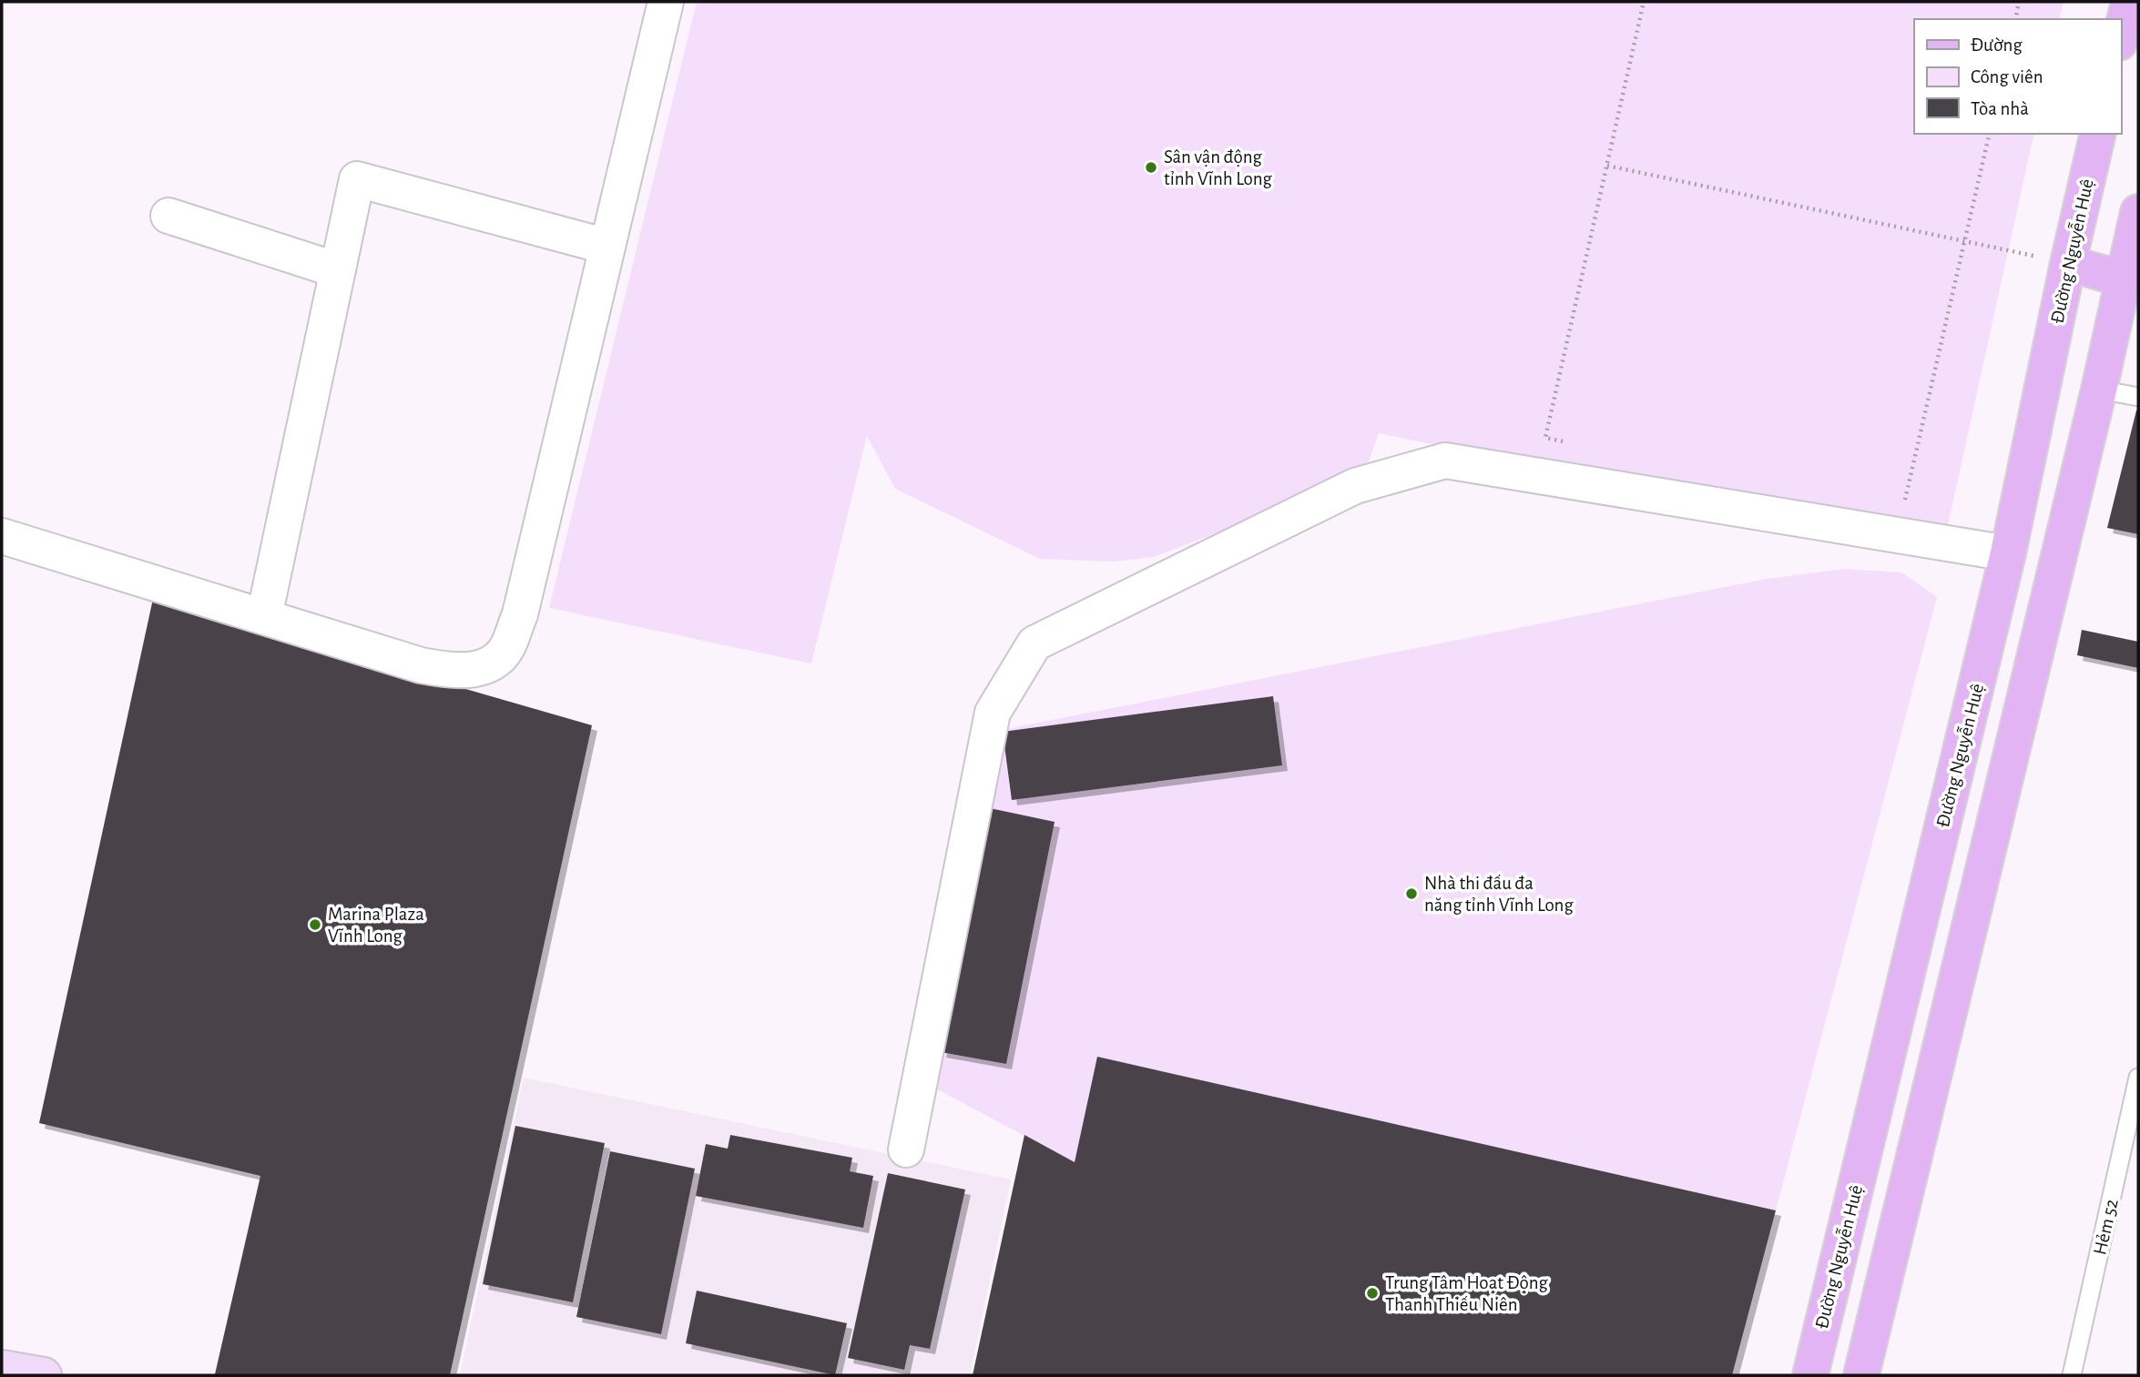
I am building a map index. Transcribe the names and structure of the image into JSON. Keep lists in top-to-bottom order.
{
  "streets": {
    "main road": ["Đường Nguyễn Huệ"],
    "lane": ["Hẻm 52"]
  },
  "places": [
    "Sân vận động tỉnh Vĩnh Long",
    "Nhà thi đấu đa năng tỉnh Vĩnh Long",
    "Marina Plaza Vĩnh Long",
    "Trung Tâm Hoạt Động Thanh Thiếu Niên"
  ],
  "legend": ["Đường", "Công viên", "Tòa nhà"]
}
